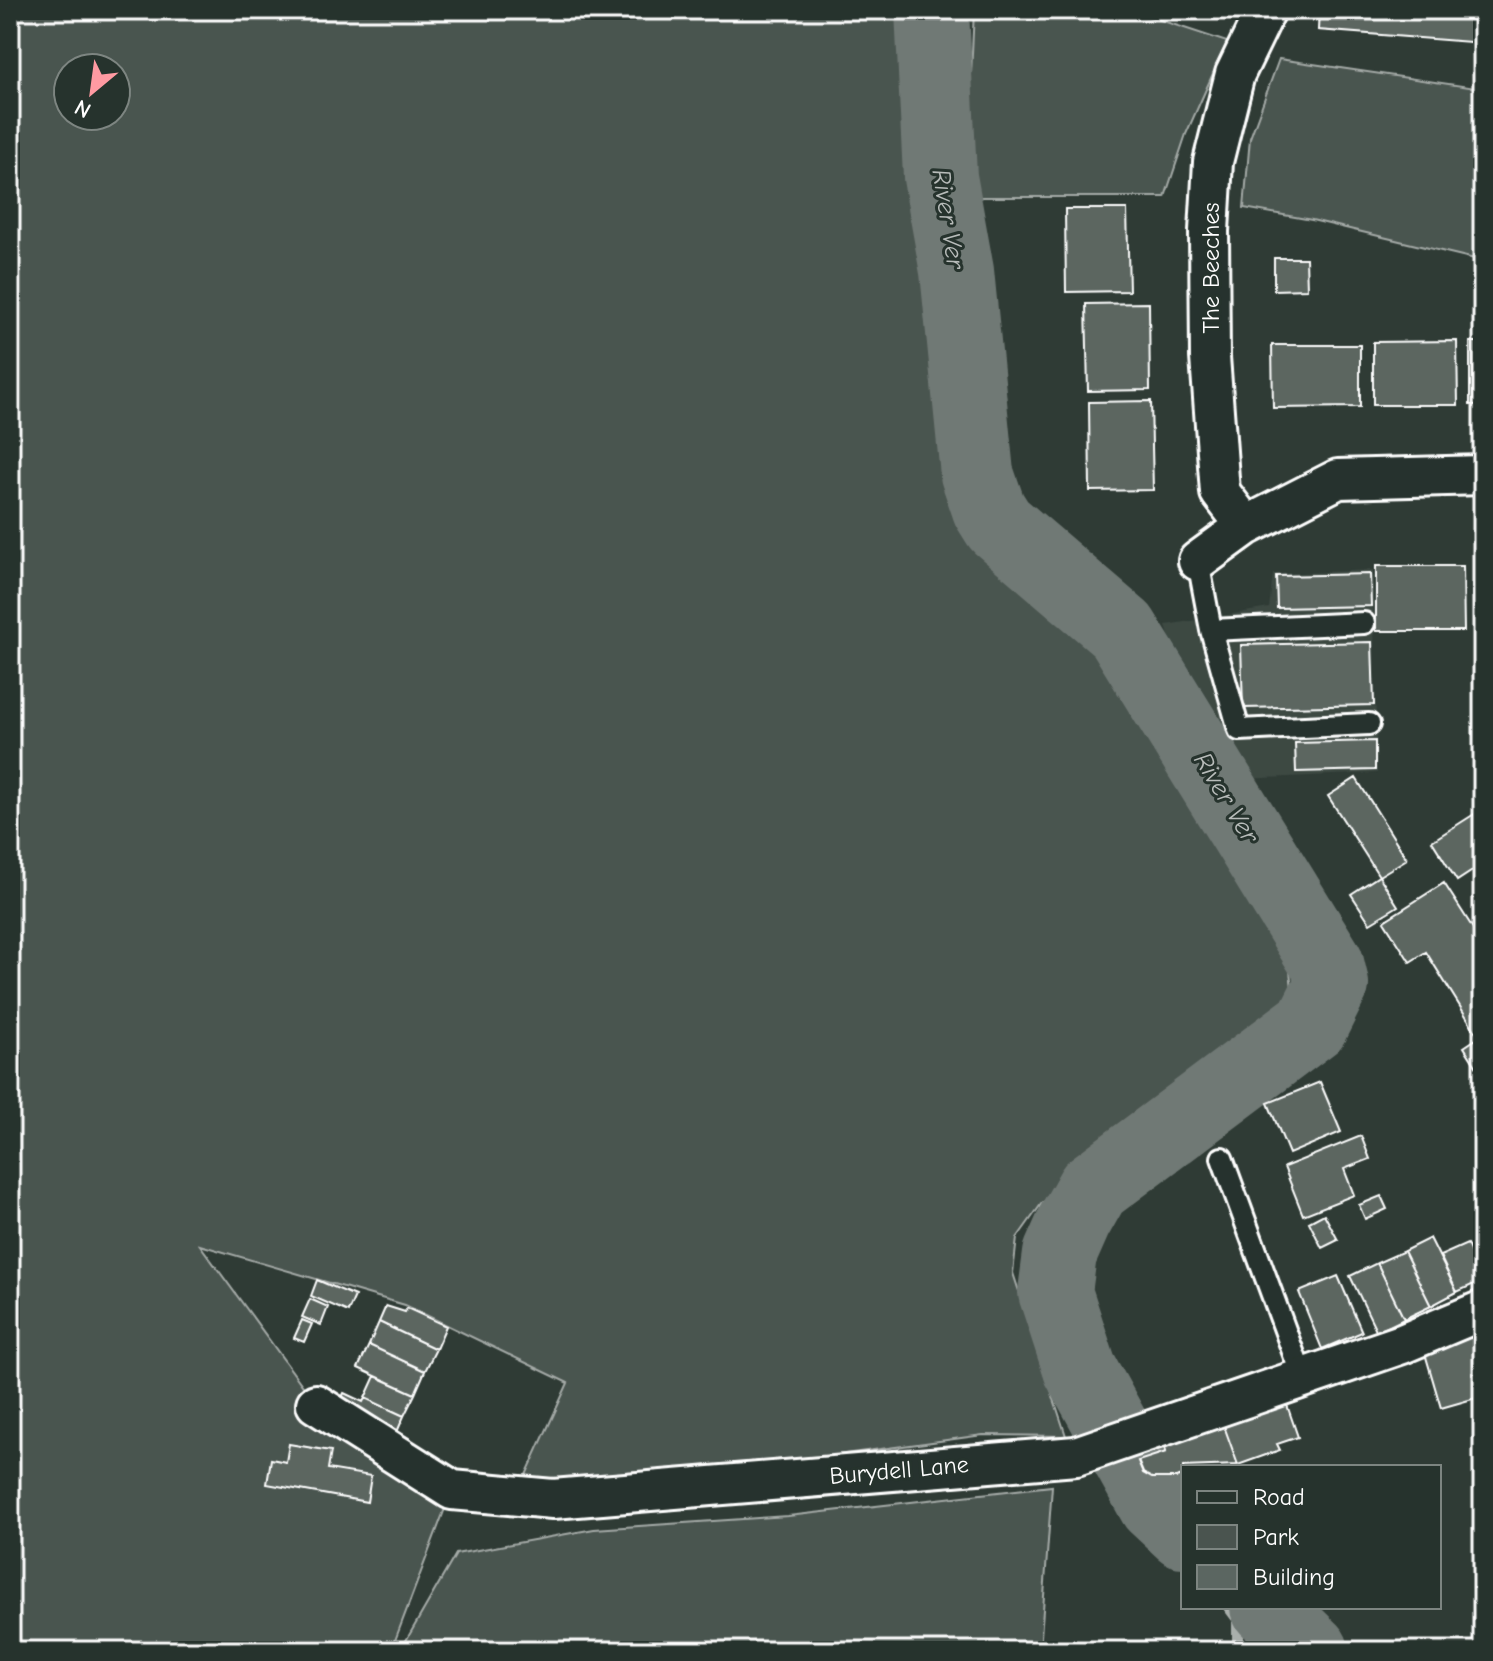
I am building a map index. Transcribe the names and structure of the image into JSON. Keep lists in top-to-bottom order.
{
  "streets": {
    "street": ["The Beeches", "Burydell Lane"]
  },
  "water": ["River Ver"],
  "legend": ["Road", "Park", "Building"],
  "north": "bottom left"
}
